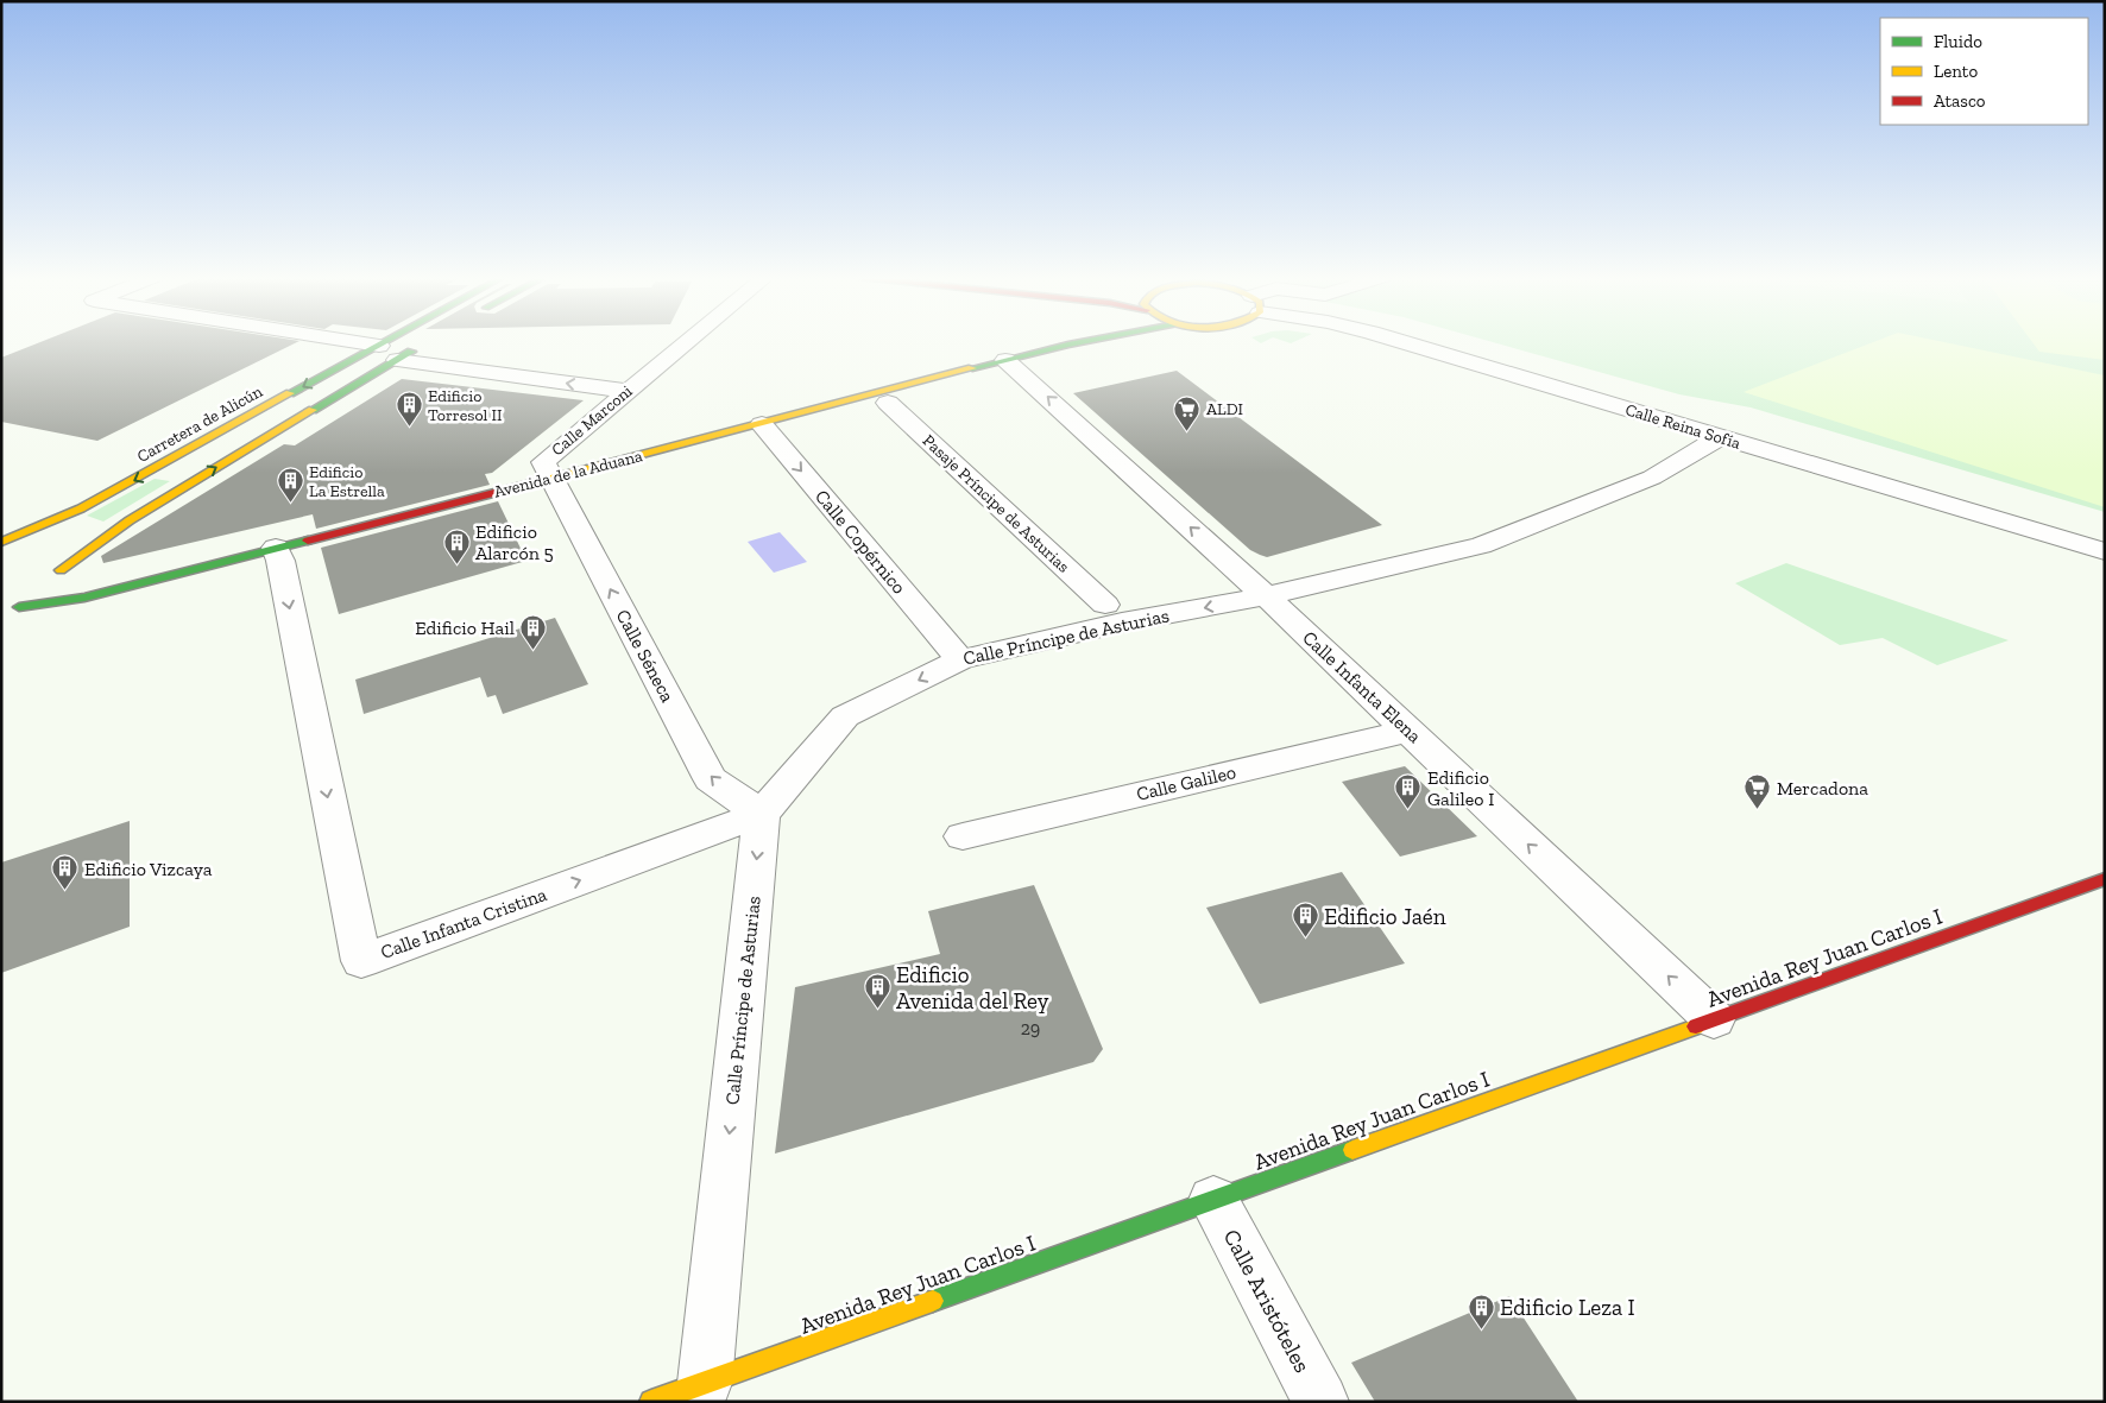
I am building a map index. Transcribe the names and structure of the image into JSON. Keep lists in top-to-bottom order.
{
  "streets": {
    "street": [
      "Calle Marconi",
      "Carretera de Alicún",
      "Calle Reina Sofía",
      "Avenida de la Aduana",
      "Pasaje Príncipe de Asturias",
      "Calle Copérnico",
      "Calle Príncipe de Asturias",
      "Calle Séneca",
      "Calle Infanta Elena",
      "Calle Galileo",
      "Calle Infanta Cristina",
      "Avenida Rey Juan Carlos I",
      "Calle Aristóteles"
    ]
  },
  "crossings": [
    ["Calle Marconi", "Avenida de la Aduana"],
    ["Calle Marconi", "Calle Séneca"],
    ["Calle Reina Sofía", "Calle Príncipe de Asturias"],
    ["Avenida de la Aduana", "Calle Copérnico"],
    ["Avenida de la Aduana", "Calle Séneca"],
    ["Avenida de la Aduana", "Calle Infanta Elena"],
    ["Avenida de la Aduana", "Calle Infanta Cristina"],
    ["Calle Copérnico", "Calle Príncipe de Asturias"],
    ["Calle Príncipe de Asturias", "Calle Séneca"],
    ["Calle Príncipe de Asturias", "Calle Infanta Elena"],
    ["Calle Príncipe de Asturias", "Calle Infanta Cristina"],
    ["Calle Príncipe de Asturias", "Avenida Rey Juan Carlos I"],
    ["Calle Séneca", "Calle Infanta Cristina"],
    ["Calle Infanta Elena", "Calle Galileo"],
    ["Calle Infanta Elena", "Avenida Rey Juan Carlos I"],
    ["Avenida Rey Juan Carlos I", "Calle Aristóteles"]
  ],
  "one_way": [
    "Calle Copérnico",
    "Calle Príncipe de Asturias",
    "Calle Séneca",
    "Calle Infanta Elena"
  ],
  "places": {
    "building": [
      "Edificio Torresol II",
      "Edificio La Estrella",
      "Edificio Alarcón 5",
      "Edificio Hail",
      "Edificio Galileo I",
      "Edificio Vizcaya",
      "Edificio Jaén",
      "Edificio Avenida del Rey",
      "Edificio Leza I"
    ],
    "supermarket": ["ALDI", "Mercadona"]
  },
  "house_numbers": ["29"],
  "legend": ["Fluido", "Lento", "Atasco"]
}
